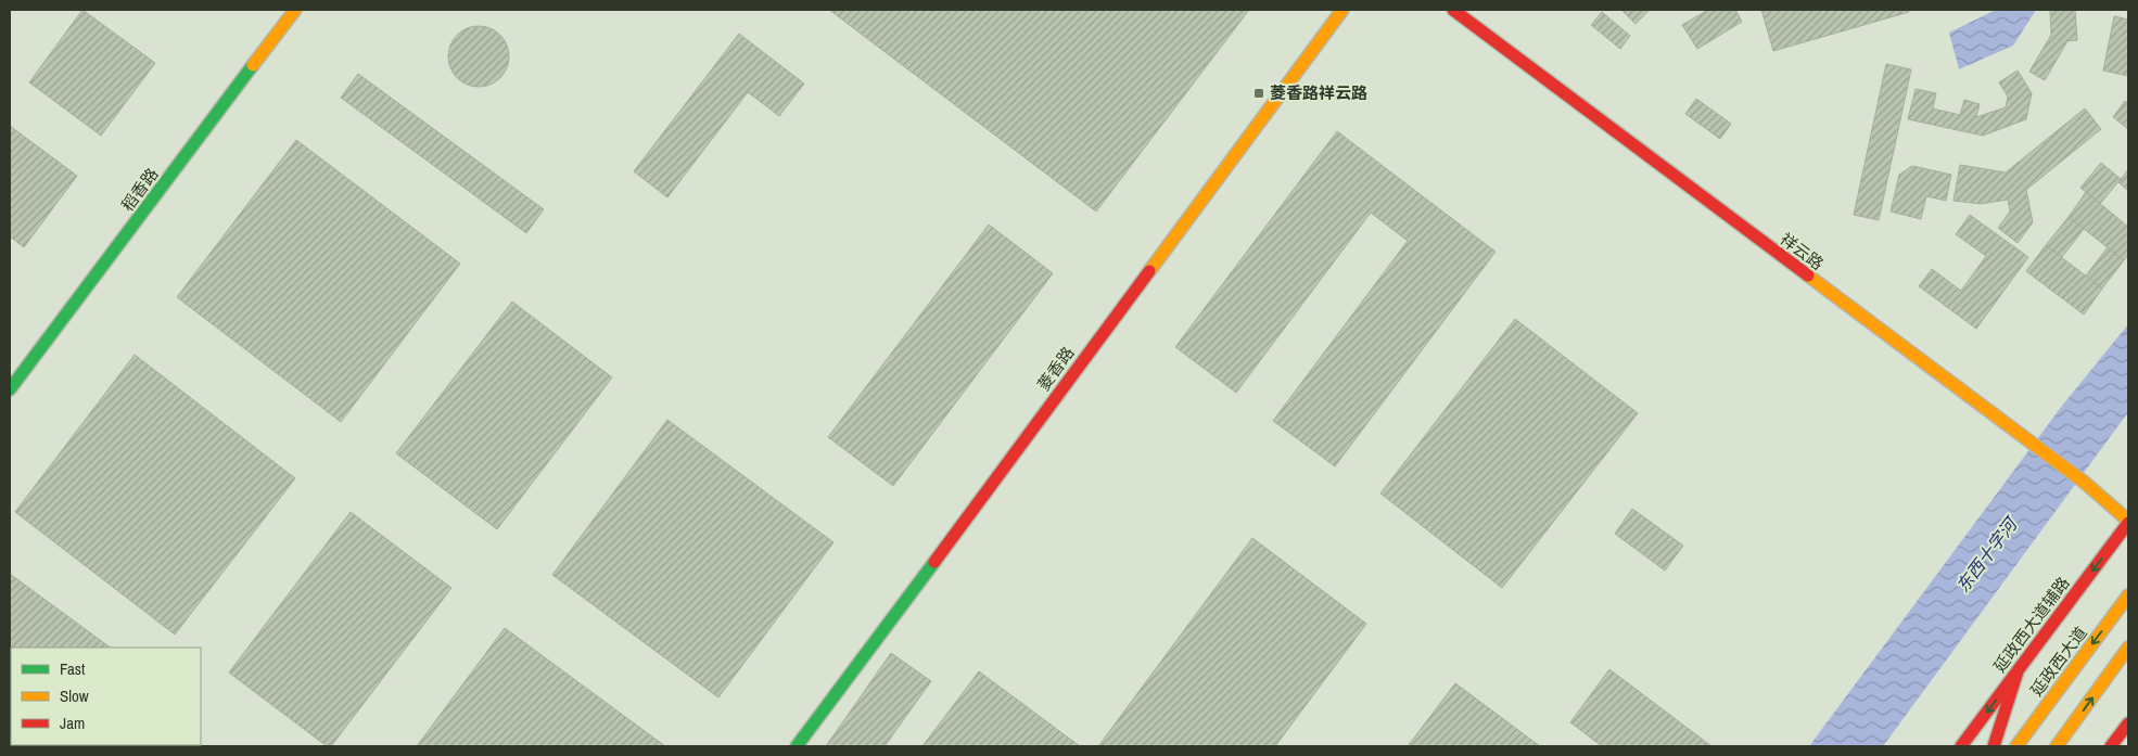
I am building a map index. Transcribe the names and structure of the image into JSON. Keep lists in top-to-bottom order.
{
  "streets": {
    "street": [
      "稻香路",
      "祥云路",
      "菱香路",
      "延政西大道辅路",
      "延政西大道"
    ]
  },
  "crossings": [
    ["祥云路", "延政西大道辅路"]
  ],
  "water": ["东西十字河"],
  "places": {
    "transit": ["菱香路祥云路"]
  },
  "legend": ["Fast", "Slow", "Jam"]
}
